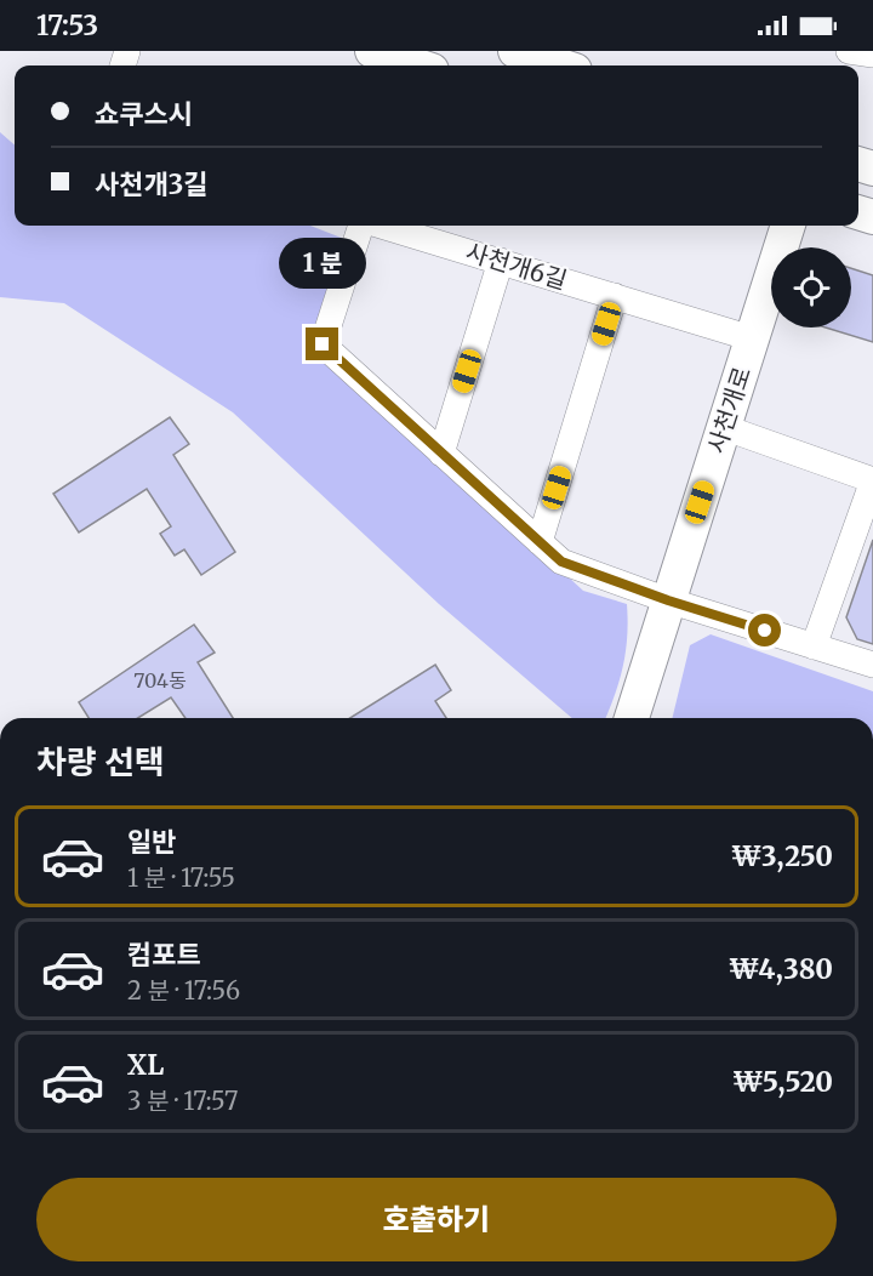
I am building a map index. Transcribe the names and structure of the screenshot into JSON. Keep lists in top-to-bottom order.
{
  "streets": {
    "street": ["사천개6길", "사천개로"]
  },
  "crossings": [
    ["사천개6길", "사천개로"]
  ],
  "house_numbers": ["704동"],
  "page": {
    "status": "17:53",
    "banner": ["쇼쿠스시", "사천개3길"],
    "bubble": "1 분",
    "heading": "차량 선택",
    "list": [
      {
        "name": "일반",
        "note": "1 분 · 17:55",
        "value": "₩3,250"
      },
      {
        "name": "컴포트",
        "note": "2 분 · 17:56",
        "value": "₩4,380"
      },
      {
        "name": "XL",
        "note": "3 분 · 17:57",
        "value": "₩5,520"
      }
    ],
    "buttons": "호출하기"
  }
}
